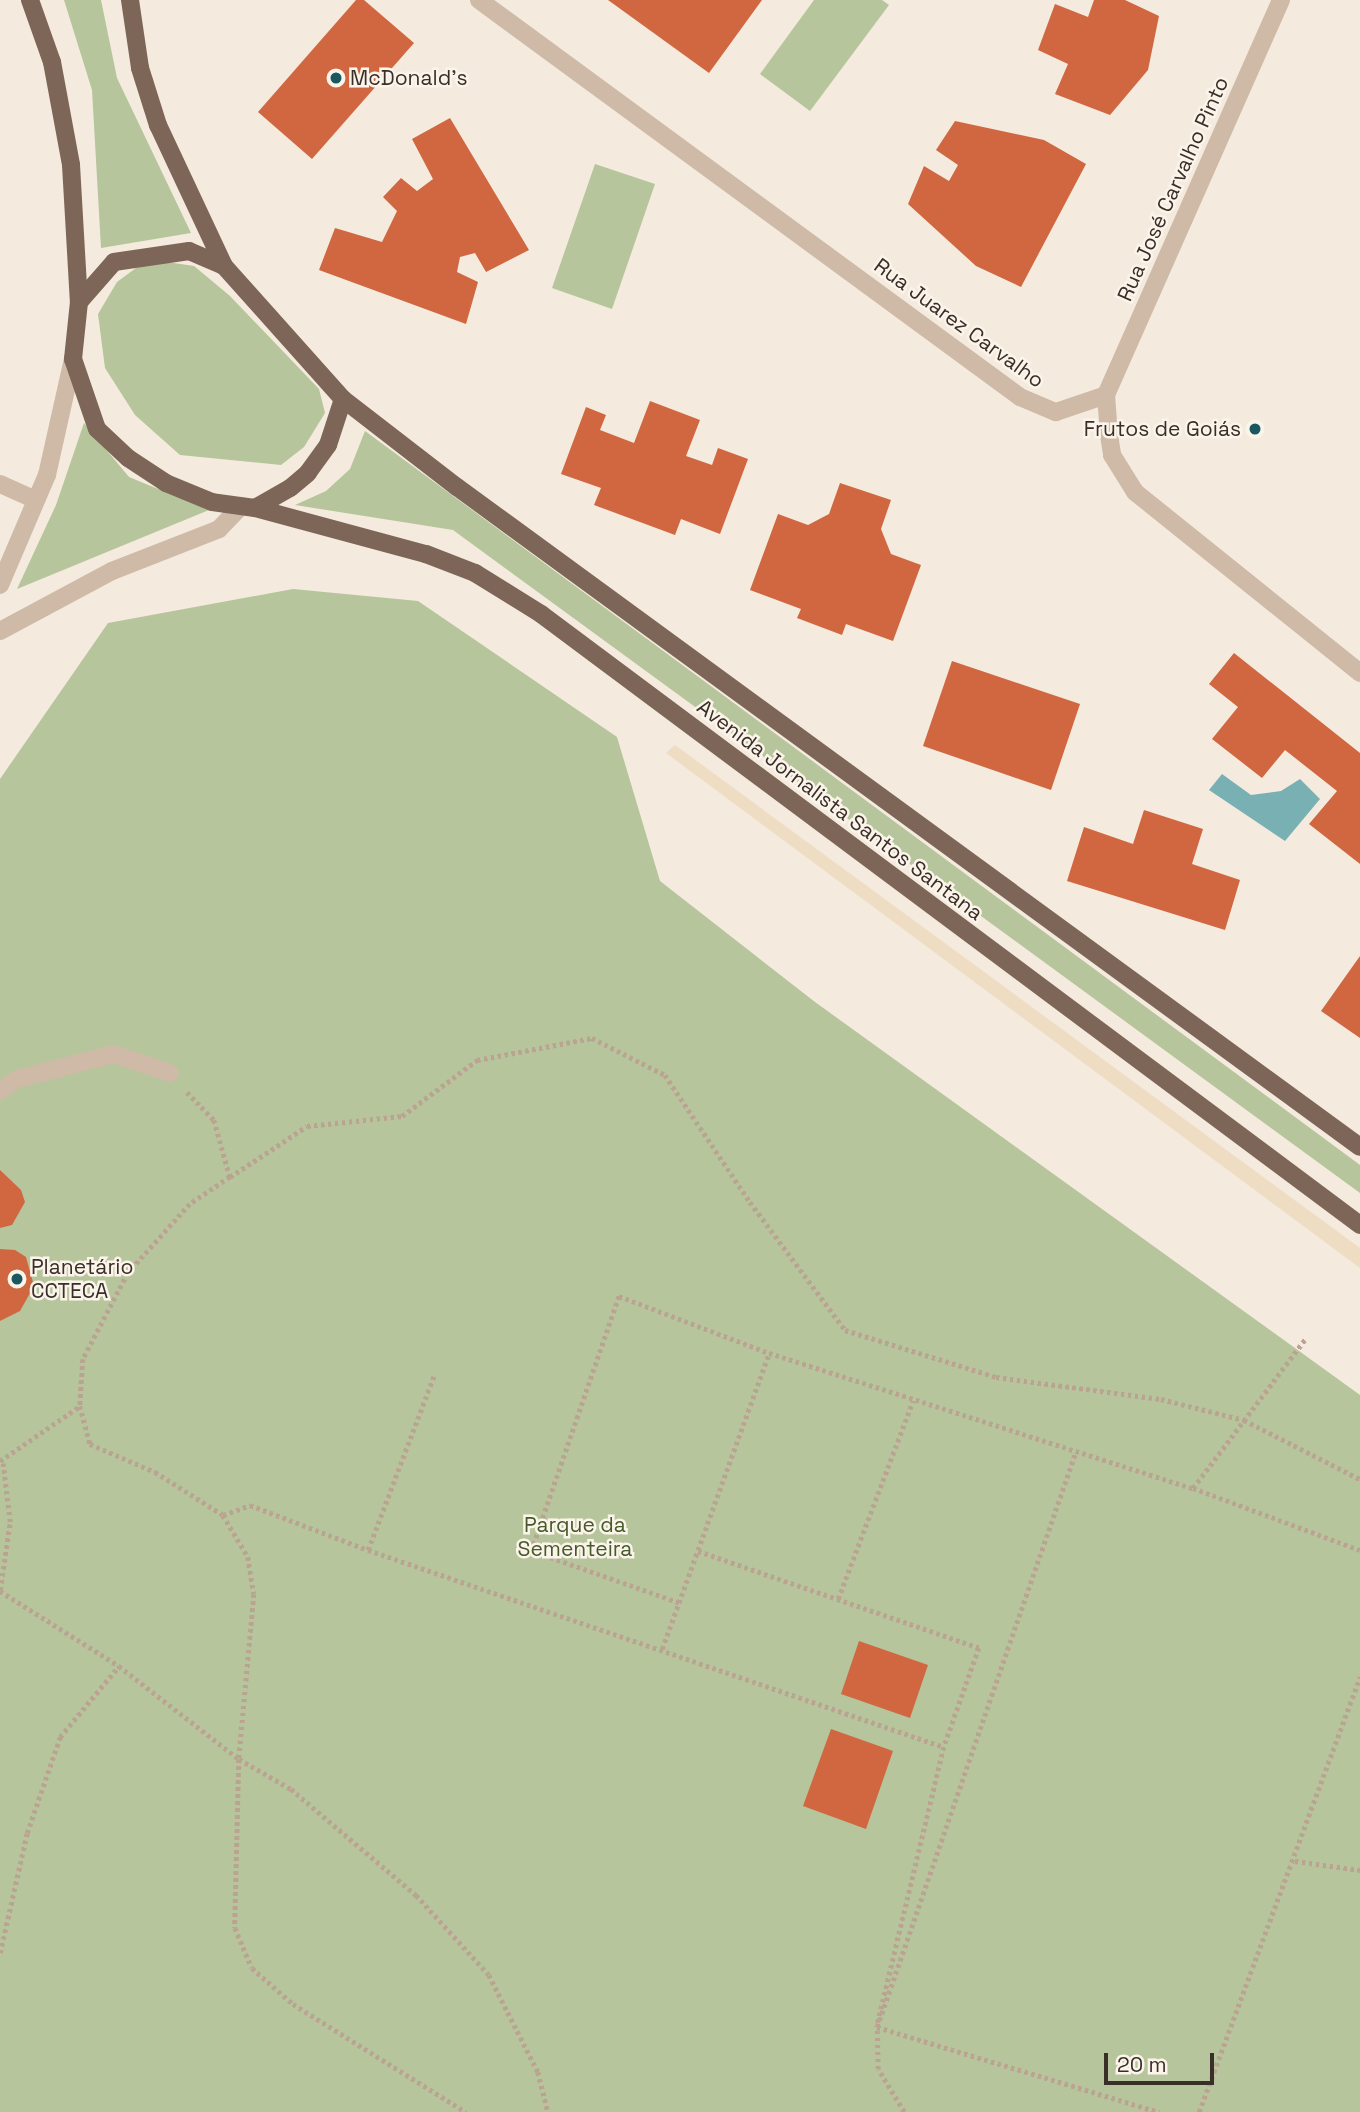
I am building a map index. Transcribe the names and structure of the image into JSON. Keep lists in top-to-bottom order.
{
  "streets": {
    "main road": ["Avenida Jornalista Santos Santana"],
    "street": ["Rua José Carvalho Pinto", "Rua Juarez Carvalho"]
  },
  "crossings": [
    ["Rua José Carvalho Pinto", "Rua Juarez Carvalho"]
  ],
  "parks": ["Parque da Sementeira"],
  "places": ["McDonald's", "Frutos de Goiás", "Planetário CCTECA"],
  "scale_bar": "20 m"
}
